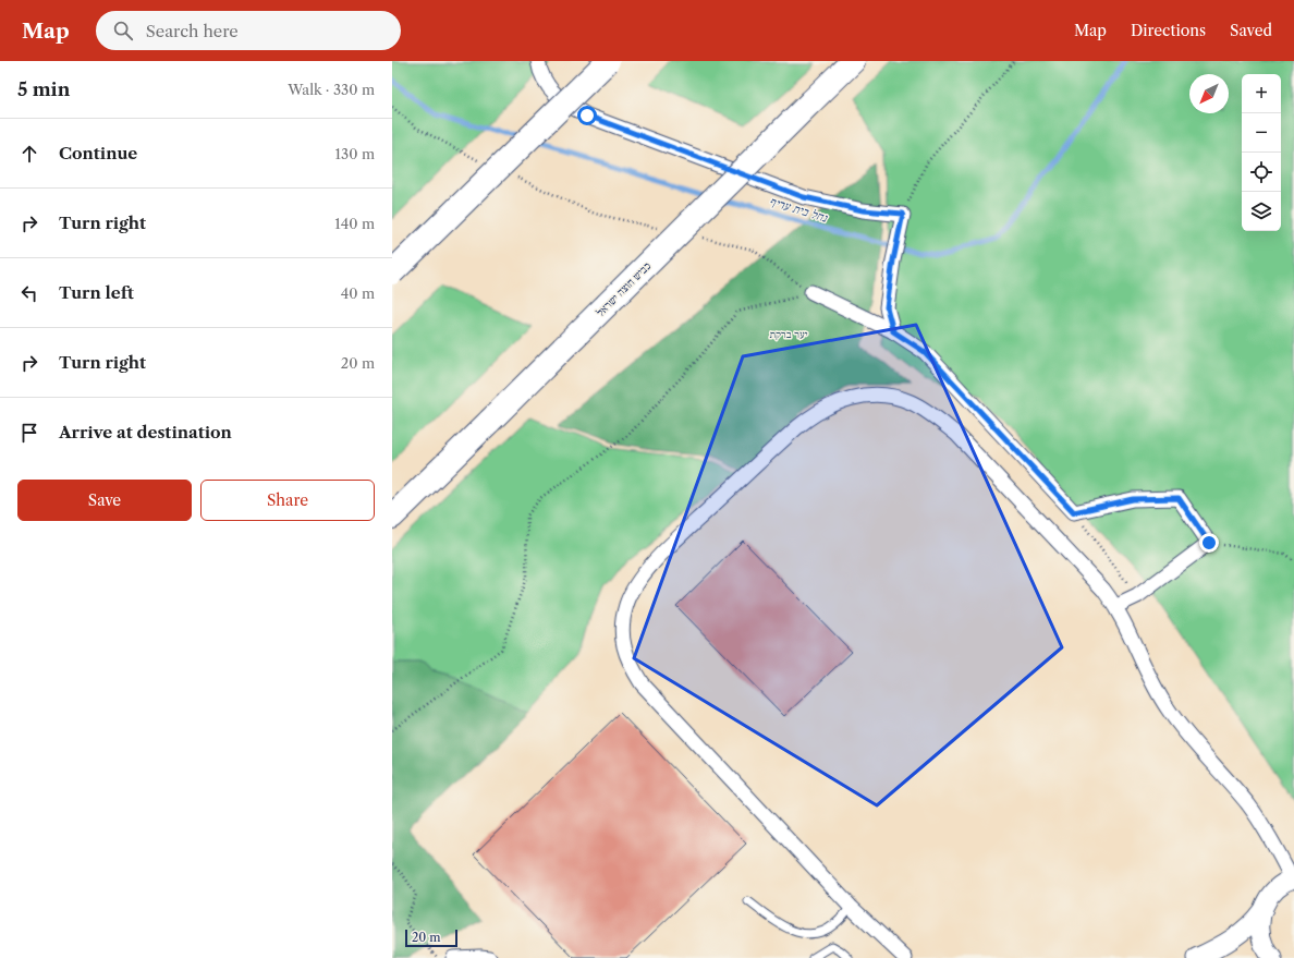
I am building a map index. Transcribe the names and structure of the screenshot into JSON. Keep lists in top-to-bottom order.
{
  "streets": {
    "highway": ["כביש חוצה ישראל"]
  },
  "water": ["נחל בית עריף"],
  "parks": ["יער ברקת"],
  "scale_bar": "20 m",
  "north": "bottom left",
  "page": {
    "header": "Map",
    "search": "Search here",
    "nav": ["Map", "Directions", "Saved"],
    "heading": ["5 min", "Walk · 330 m"],
    "map_buttons": ["+", "−"],
    "list": [
      ["Continue", "130 m"],
      ["Turn right", "140 m"],
      ["Turn left", "40 m"],
      ["Turn right", "20 m"],
      "Arrive at destination"
    ],
    "buttons": ["Save", "Share"],
    "scale": "20 m"
  }
}
